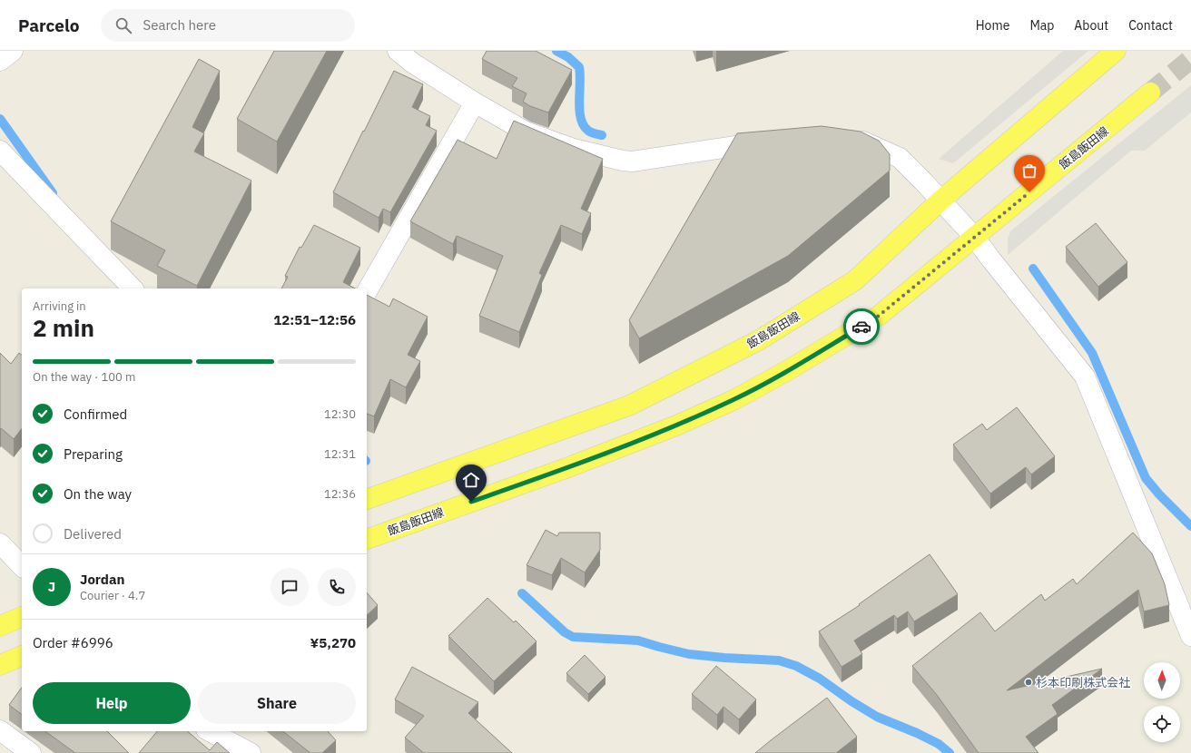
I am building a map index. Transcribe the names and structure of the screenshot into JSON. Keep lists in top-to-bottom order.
{
  "streets": {
    "main road": ["飯島飯田線"]
  },
  "places": ["杉本印刷株式会社"],
  "north": "top",
  "page": {
    "header": "Parcelo",
    "search": "Search here",
    "nav": [
      "Home",
      "Map",
      "About",
      "Contact"
    ],
    "heading": ["2 min", "Arriving in", "12:51–12:56"],
    "panel": [
      "Jordan",
      "Courier · 4.7",
      "Order #6996",
      "¥5,270"
    ],
    "bar": "On the way · 100 m",
    "list": [
      ["Confirmed", "12:30"],
      ["Preparing", "12:31"],
      ["On the way", "12:36"],
      "Delivered"
    ],
    "round": "J",
    "buttons": ["Help", "Share"]
  }
}
